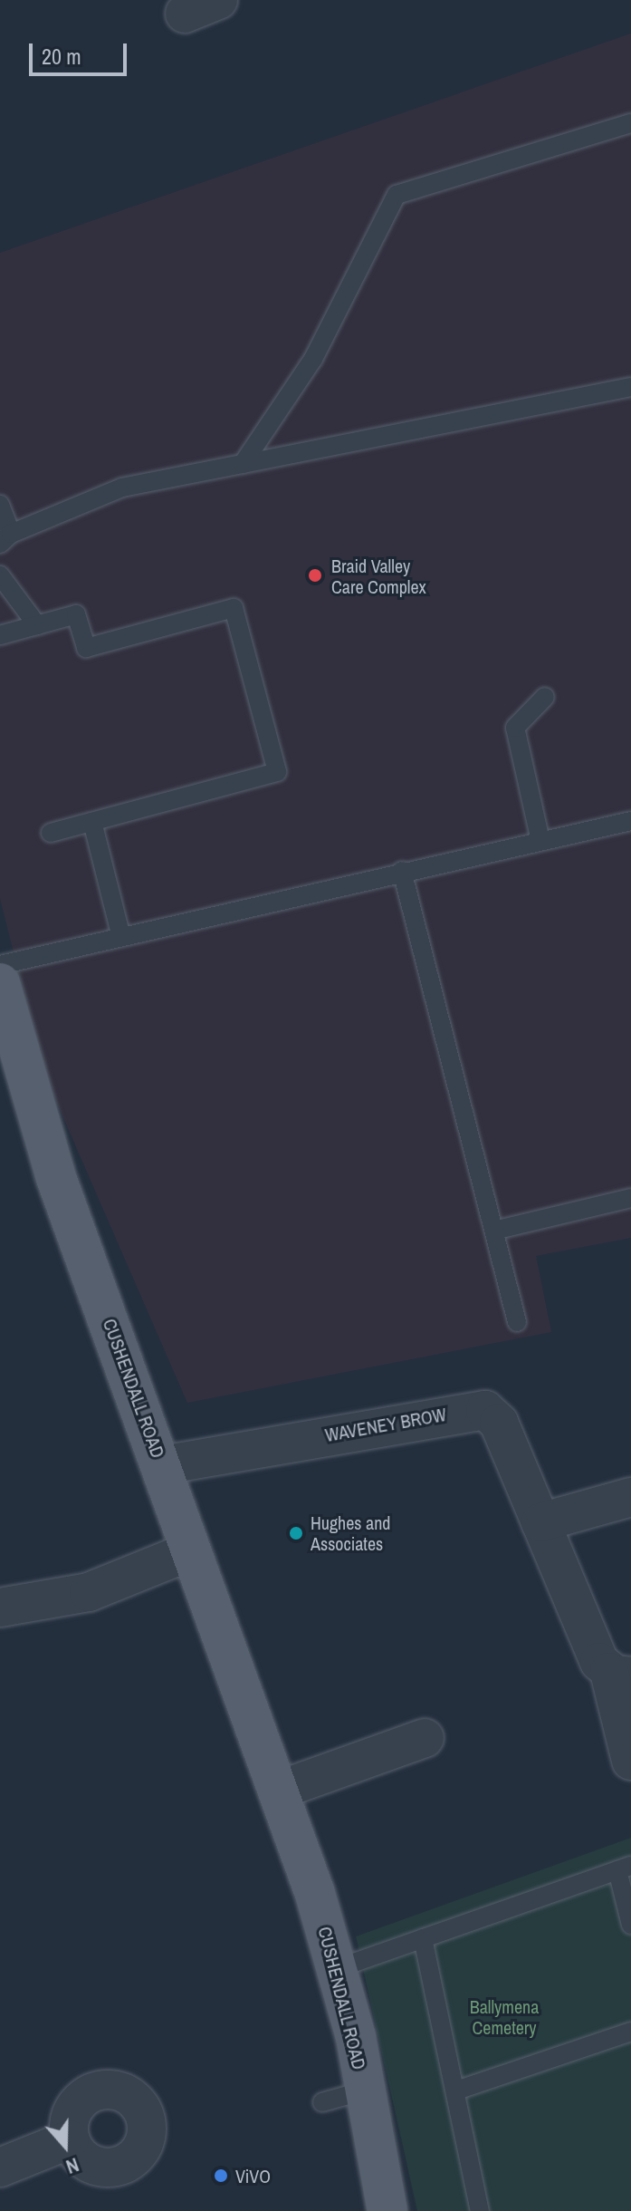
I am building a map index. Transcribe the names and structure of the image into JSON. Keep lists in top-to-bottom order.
{
  "streets": {
    "main road": ["CUSHENDALL ROAD"],
    "street": ["WAVENEY BROW"]
  },
  "crossings": [
    ["CUSHENDALL ROAD", "WAVENEY BROW"]
  ],
  "parks": ["Ballymena Cemetery"],
  "places": ["Braid Valley Care Complex", "Hughes and Associates", "ViVO"],
  "scale_bar": "20 m",
  "north": "bottom"
}
